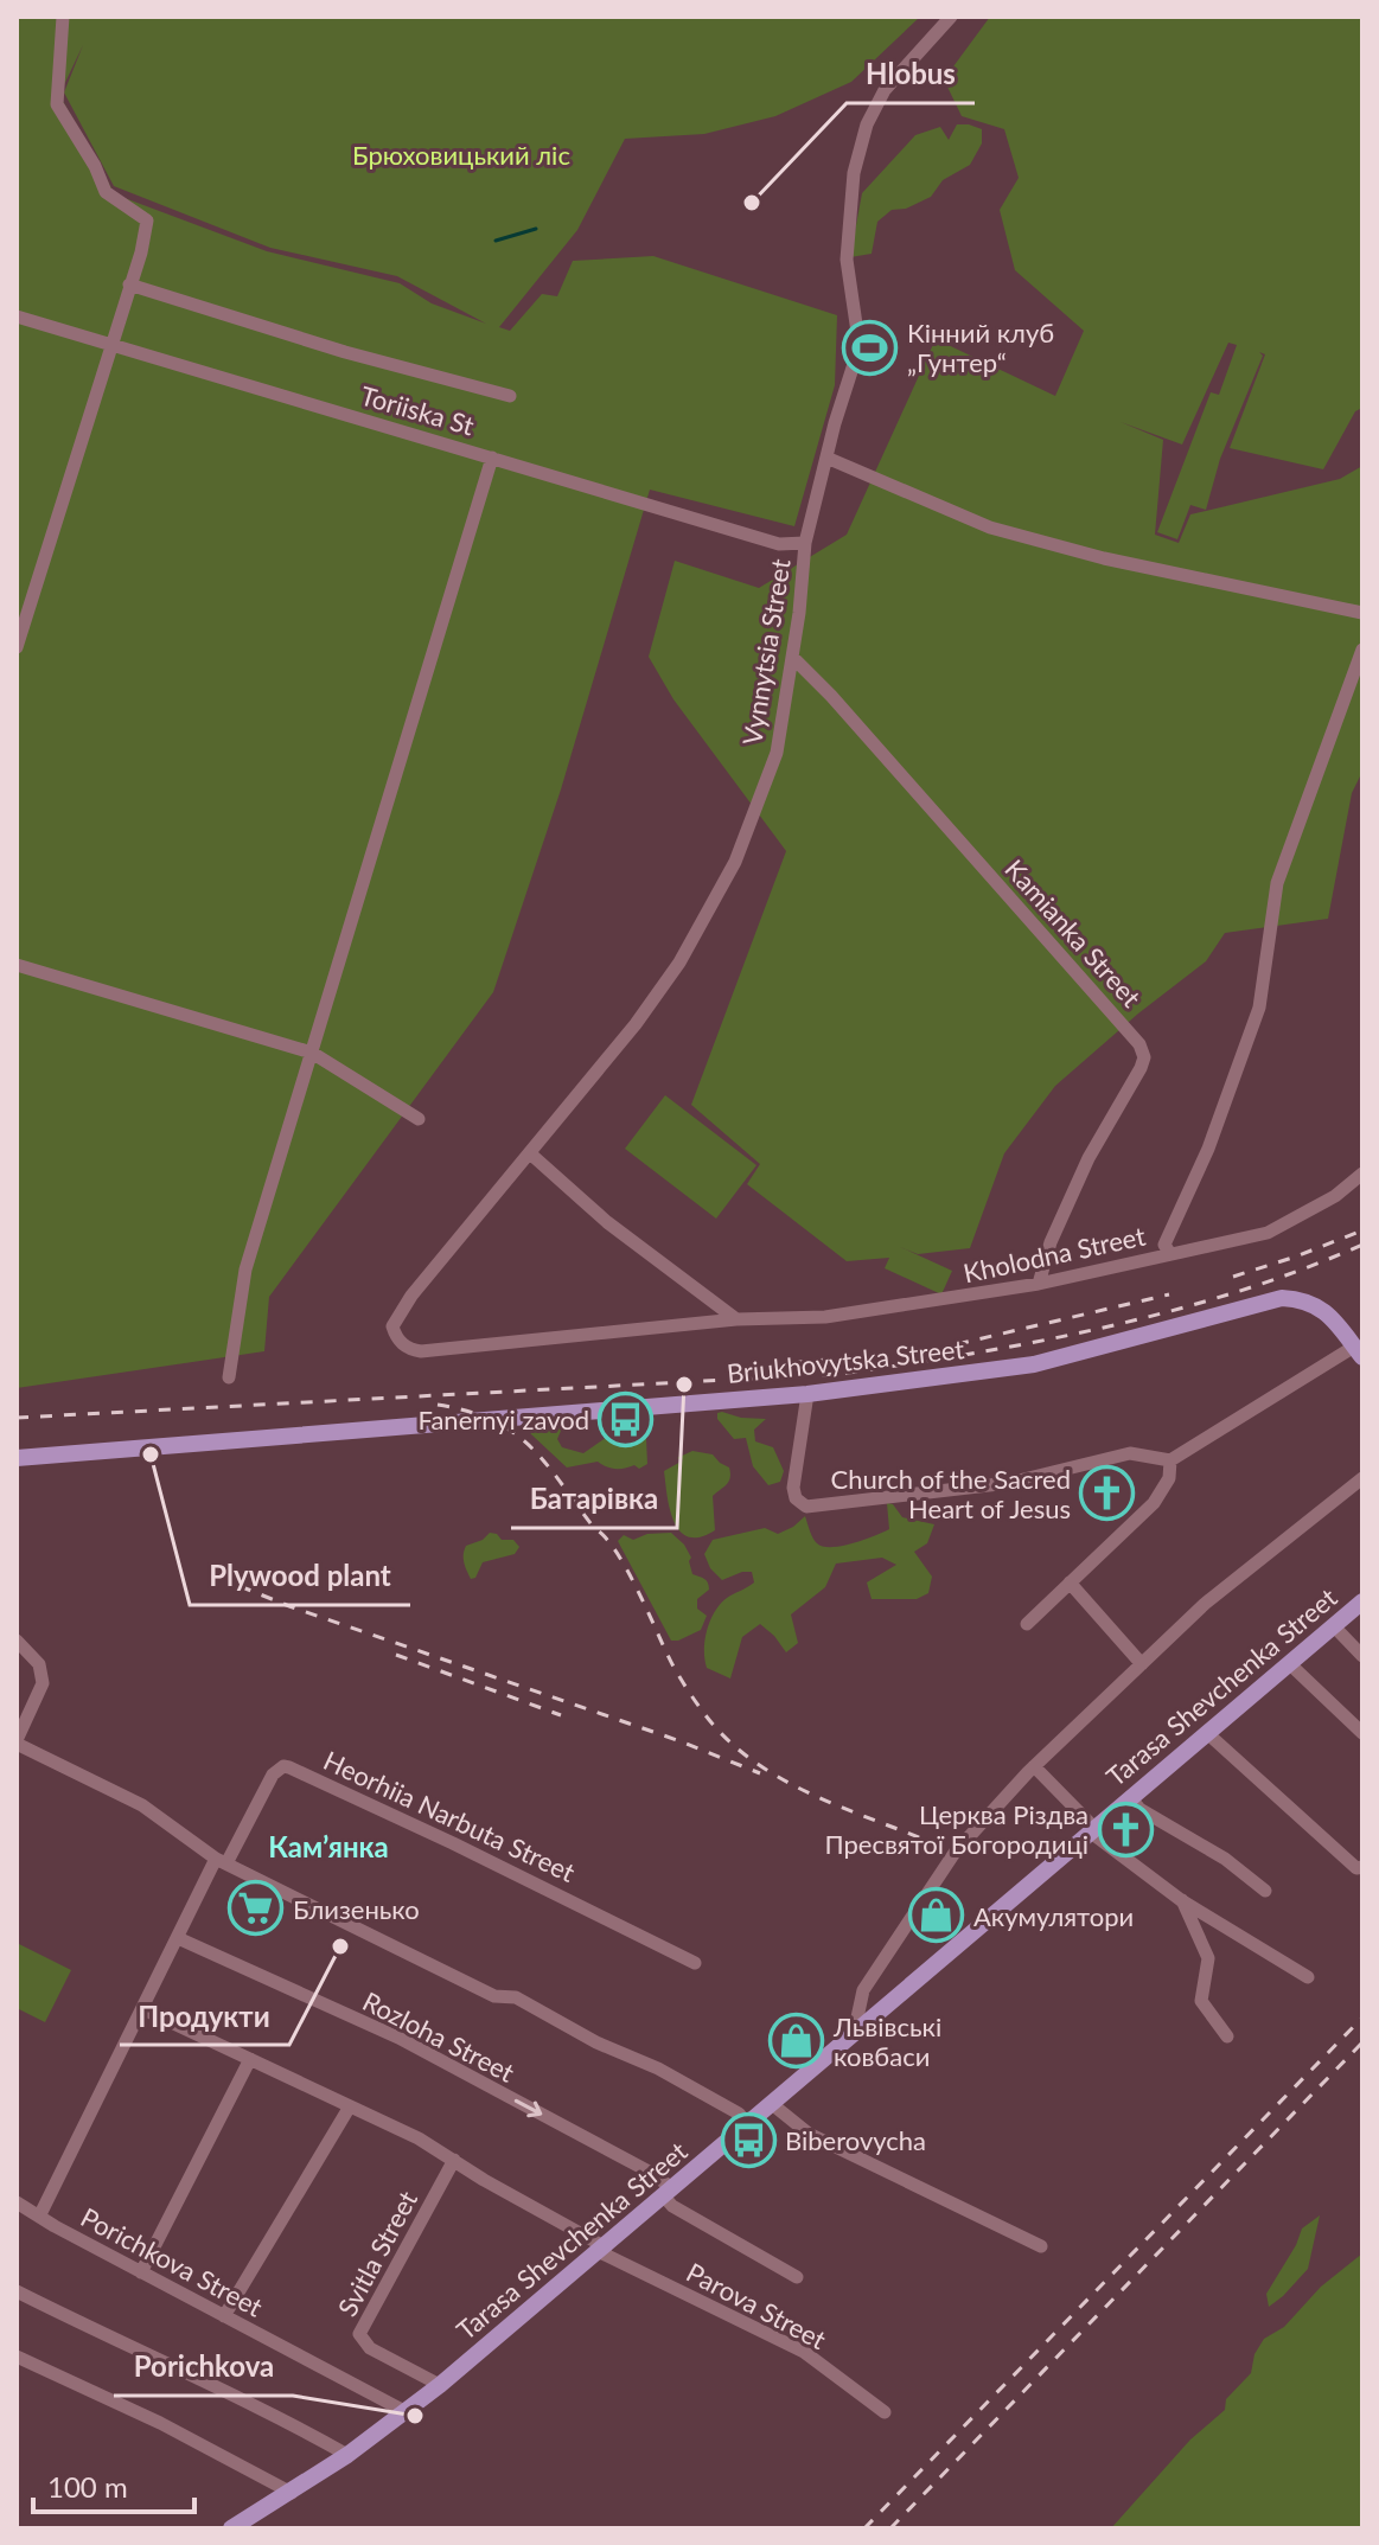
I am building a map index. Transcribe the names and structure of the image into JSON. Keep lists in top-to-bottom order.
{
  "streets": {
    "main road": ["Briukhovytska Street", "Tarasa Shevchenka Street"],
    "street": [
      "Toriiska St",
      "Vynnytsia Street",
      "Kamianka Street",
      "Kholodna Street",
      "Heorhiia Narbuta Street",
      "Rozloha Street",
      "Svitla Street",
      "Porichkova Street",
      "Parova Street"
    ]
  },
  "crossings": [
    ["Toriiska St", "Vynnytsia Street"],
    ["Vynnytsia Street", "Kamianka Street"],
    ["Vynnytsia Street", "Kholodna Street"],
    ["Kamianka Street", "Kholodna Street"],
    ["Tarasa Shevchenka Street", "Rozloha Street"],
    ["Tarasa Shevchenka Street", "Svitla Street"],
    ["Tarasa Shevchenka Street", "Porichkova Street"],
    ["Tarasa Shevchenka Street", "Parova Street"],
    ["Heorhiia Narbuta Street", "Rozloha Street"],
    ["Heorhiia Narbuta Street", "Porichkova Street"],
    ["Heorhiia Narbuta Street", "Parova Street"],
    ["Svitla Street", "Parova Street"]
  ],
  "districts": ["Кам’янка"],
  "parks": ["Брюховицький ліс"],
  "places": {
    "other": [
      "Hlobus",
      "Батарівка",
      "Plywood plant",
      "Продукти",
      "Porichkova"
    ],
    "sports": ["Кінний клуб „Гунтер“"],
    "bus stop": ["Fanernyi zavod", "Biberovycha"],
    "church": ["Church of the Sacred Heart of Jesus", "Церква Різдва Пресвятої Богородиці"],
    "supermarket": ["Близенько"],
    "shop": ["Акумулятори", "Львівські ковбаси"]
  },
  "scale_bar": "100 m"
}
